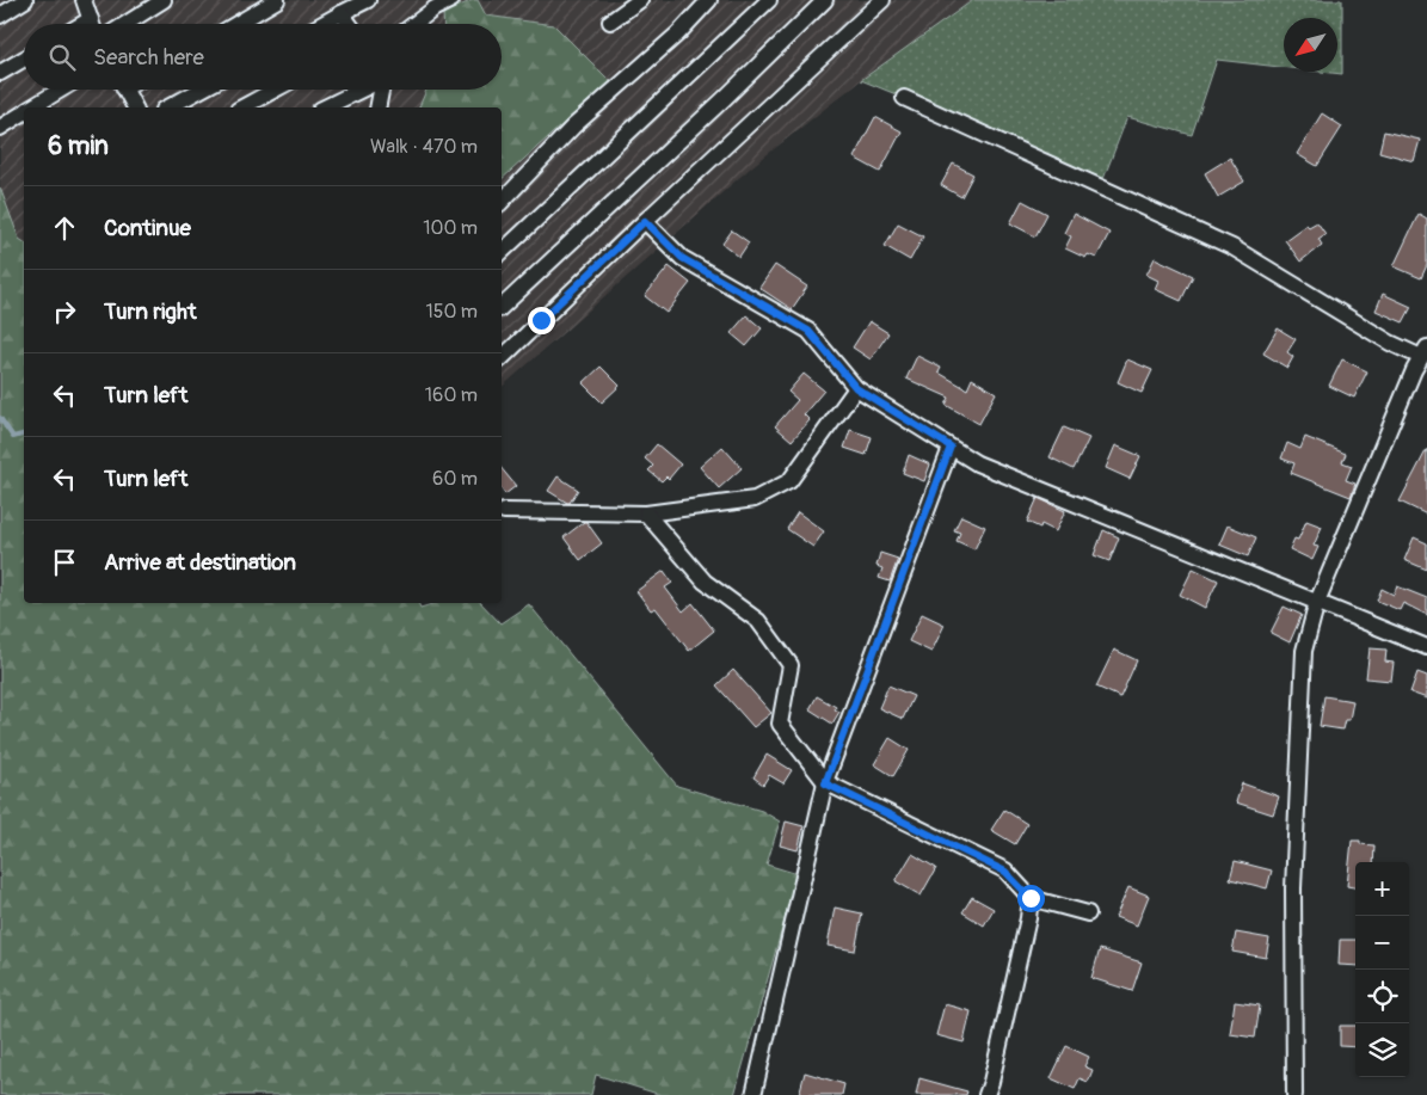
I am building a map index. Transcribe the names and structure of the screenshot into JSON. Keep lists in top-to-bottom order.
{
  "north": "bottom left",
  "page": {
    "search": "Search here",
    "heading": ["6 min", "Walk · 470 m"],
    "list": [
      ["Continue", "100 m"],
      ["Turn right", "150 m"],
      ["Turn left", "160 m"],
      ["Turn left", "60 m"],
      "Arrive at destination"
    ],
    "map_buttons": ["+", "−"]
  }
}
